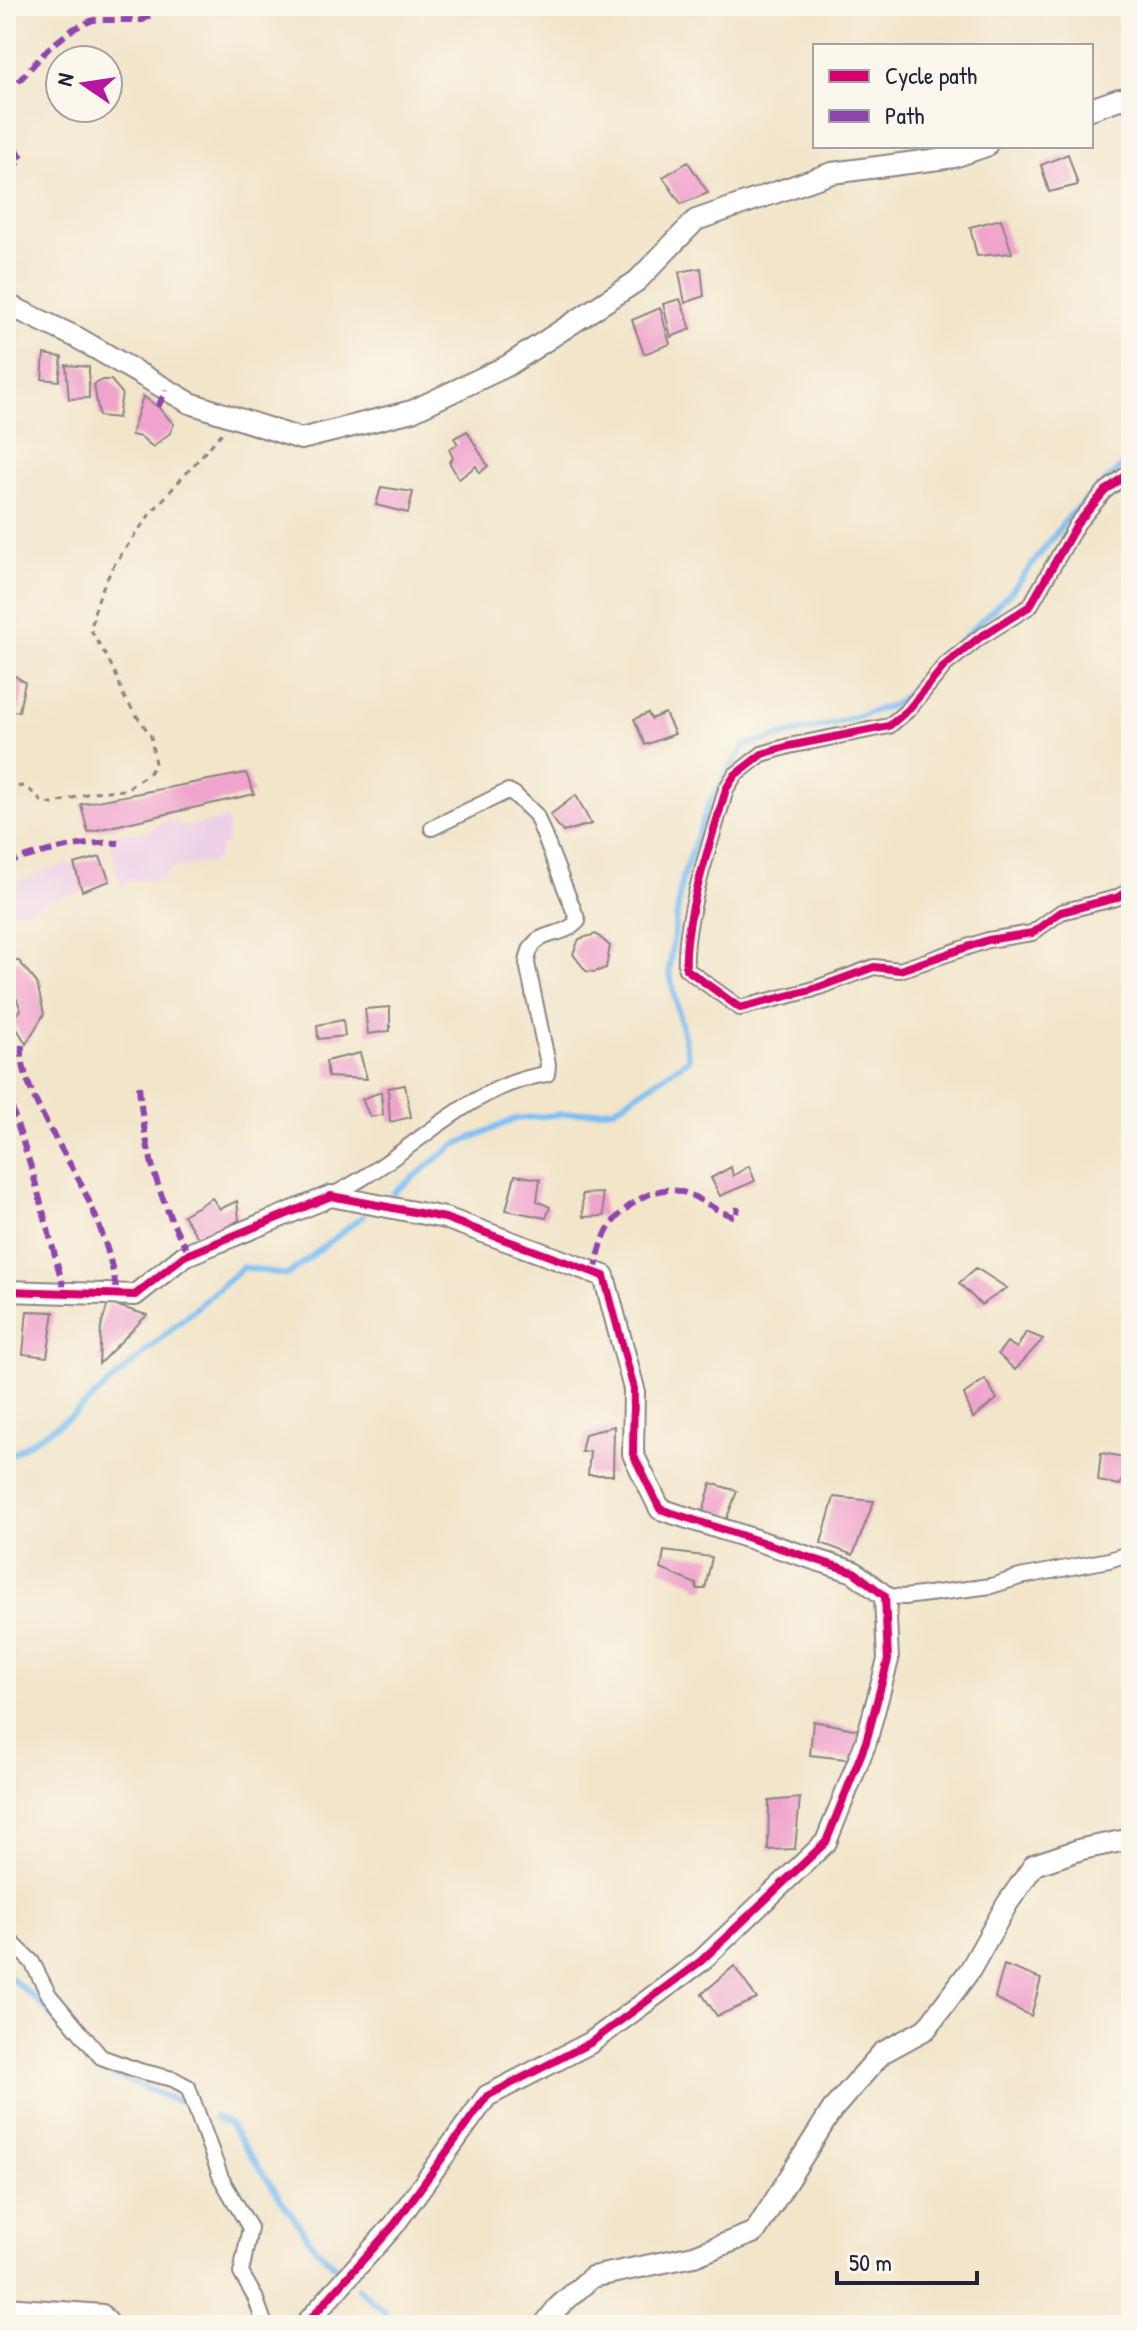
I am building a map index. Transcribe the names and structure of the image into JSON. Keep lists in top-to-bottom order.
{
  "legend": ["Cycle path", "Path"],
  "scale_bar": "50 m",
  "north": "left"
}
